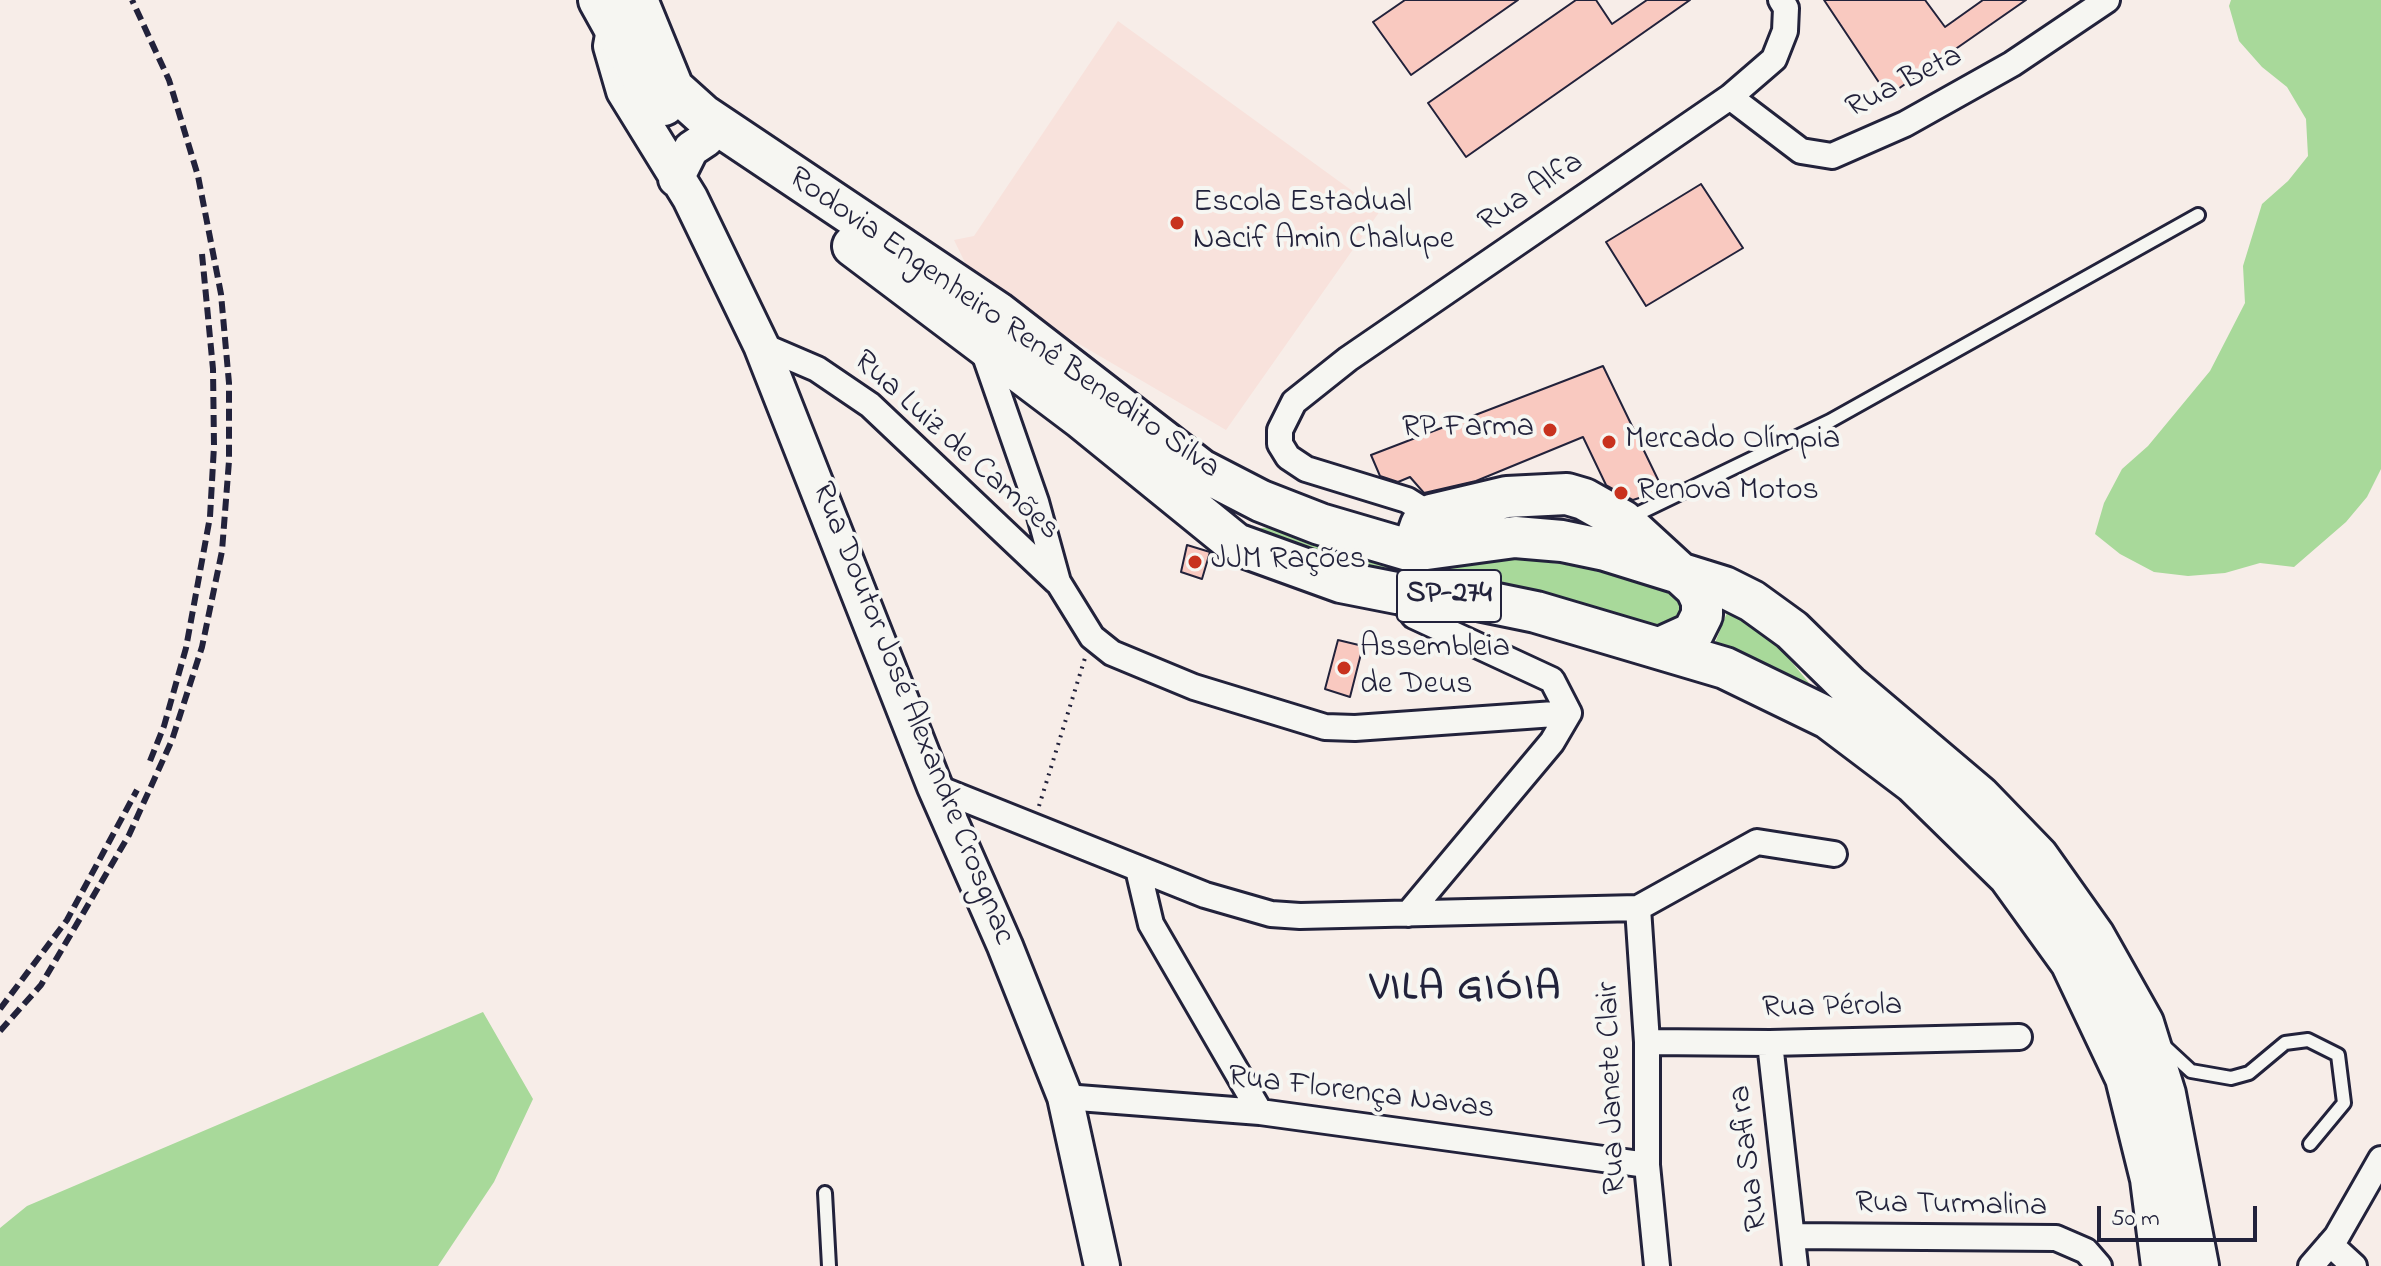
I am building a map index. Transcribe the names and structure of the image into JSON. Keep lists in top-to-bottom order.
{
  "streets": {
    "main road": ["Rodovia Engenheiro Renê Benedito Silva", "SP-274", "Rua Doutor José Alexandre Crosgnac"],
    "street": [
      "Rua Beta",
      "Rua Alfa",
      "Rua Luiz de Camões",
      "Rua Pérola",
      "Rua Janete Clair",
      "Rua Florença Navas",
      "Rua Safira",
      "Rua Turmalina"
    ]
  },
  "crossings": [
    ["Rua Beta", "Rua Alfa"],
    ["Rodovia Engenheiro Renê Benedito Silva", "Rua Doutor José Alexandre Crosgnac"],
    ["Rua Luiz de Camões", "Rua Doutor José Alexandre Crosgnac"],
    ["Rua Doutor José Alexandre Crosgnac", "Rua Florença Navas"],
    ["Rua Pérola", "Rua Janete Clair"],
    ["Rua Pérola", "Rua Safira"],
    ["Rua Janete Clair", "Rua Florença Navas"],
    ["Rua Safira", "Rua Turmalina"]
  ],
  "districts": ["VILA GIÓIA"],
  "places": [
    "Escola Estadual Nacif Amin Chalupe",
    "RP Farma",
    "Mercado Olímpia",
    "Renova Motos",
    "JJM Rações",
    "Assembleia de Deus"
  ],
  "scale_bar": "50 m"
}
